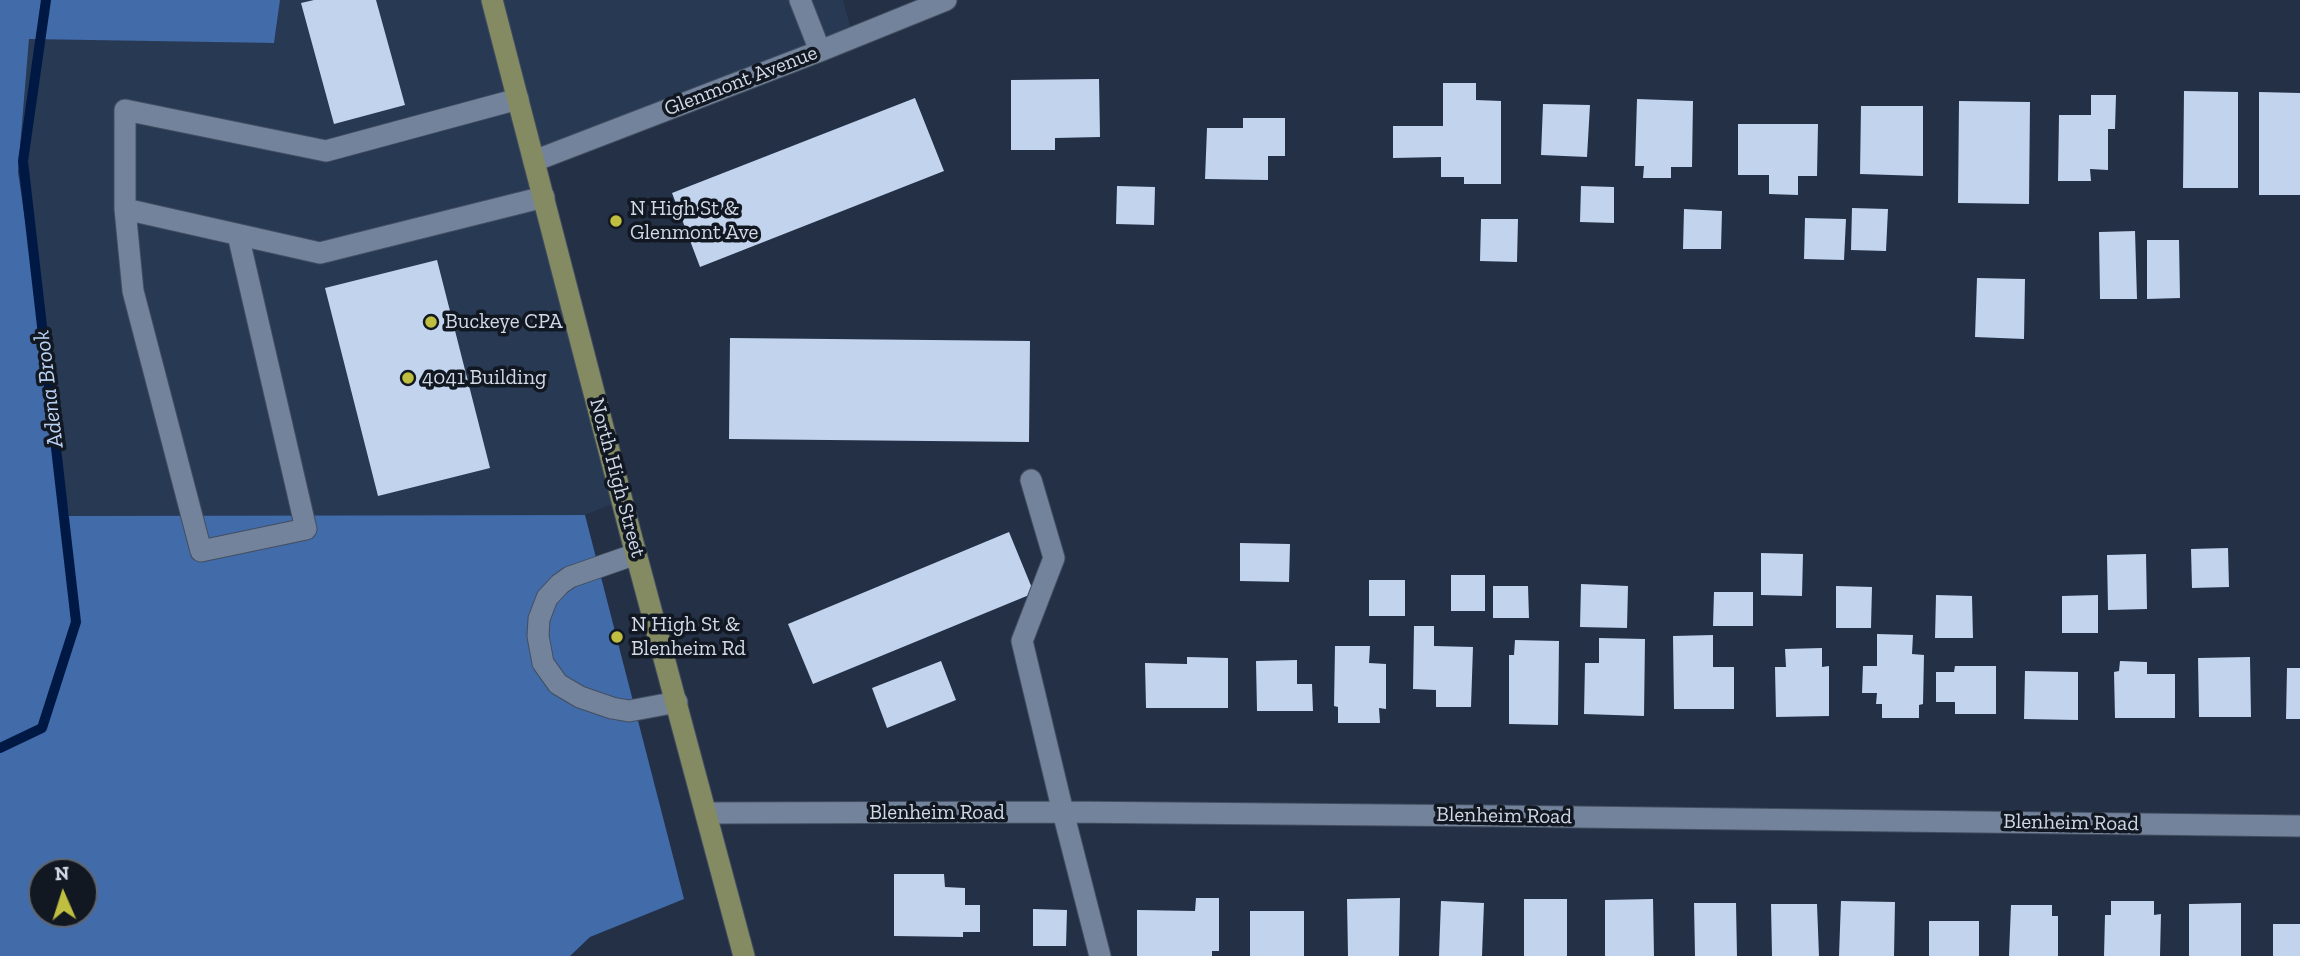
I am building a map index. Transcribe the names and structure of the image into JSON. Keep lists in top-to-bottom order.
{
  "streets": {
    "main road": ["North High Street"],
    "street": ["Glenmont Avenue", "Blenheim Road"]
  },
  "crossings": [
    ["Glenmont Avenue", "North High Street"],
    ["North High Street", "Blenheim Road"]
  ],
  "water": ["Adena Brook"],
  "places": [
    "N High St & Glenmont Ave",
    "Buckeye CPA",
    "4041 Building",
    "N High St & Blenheim Rd"
  ],
  "north": "top"
}
